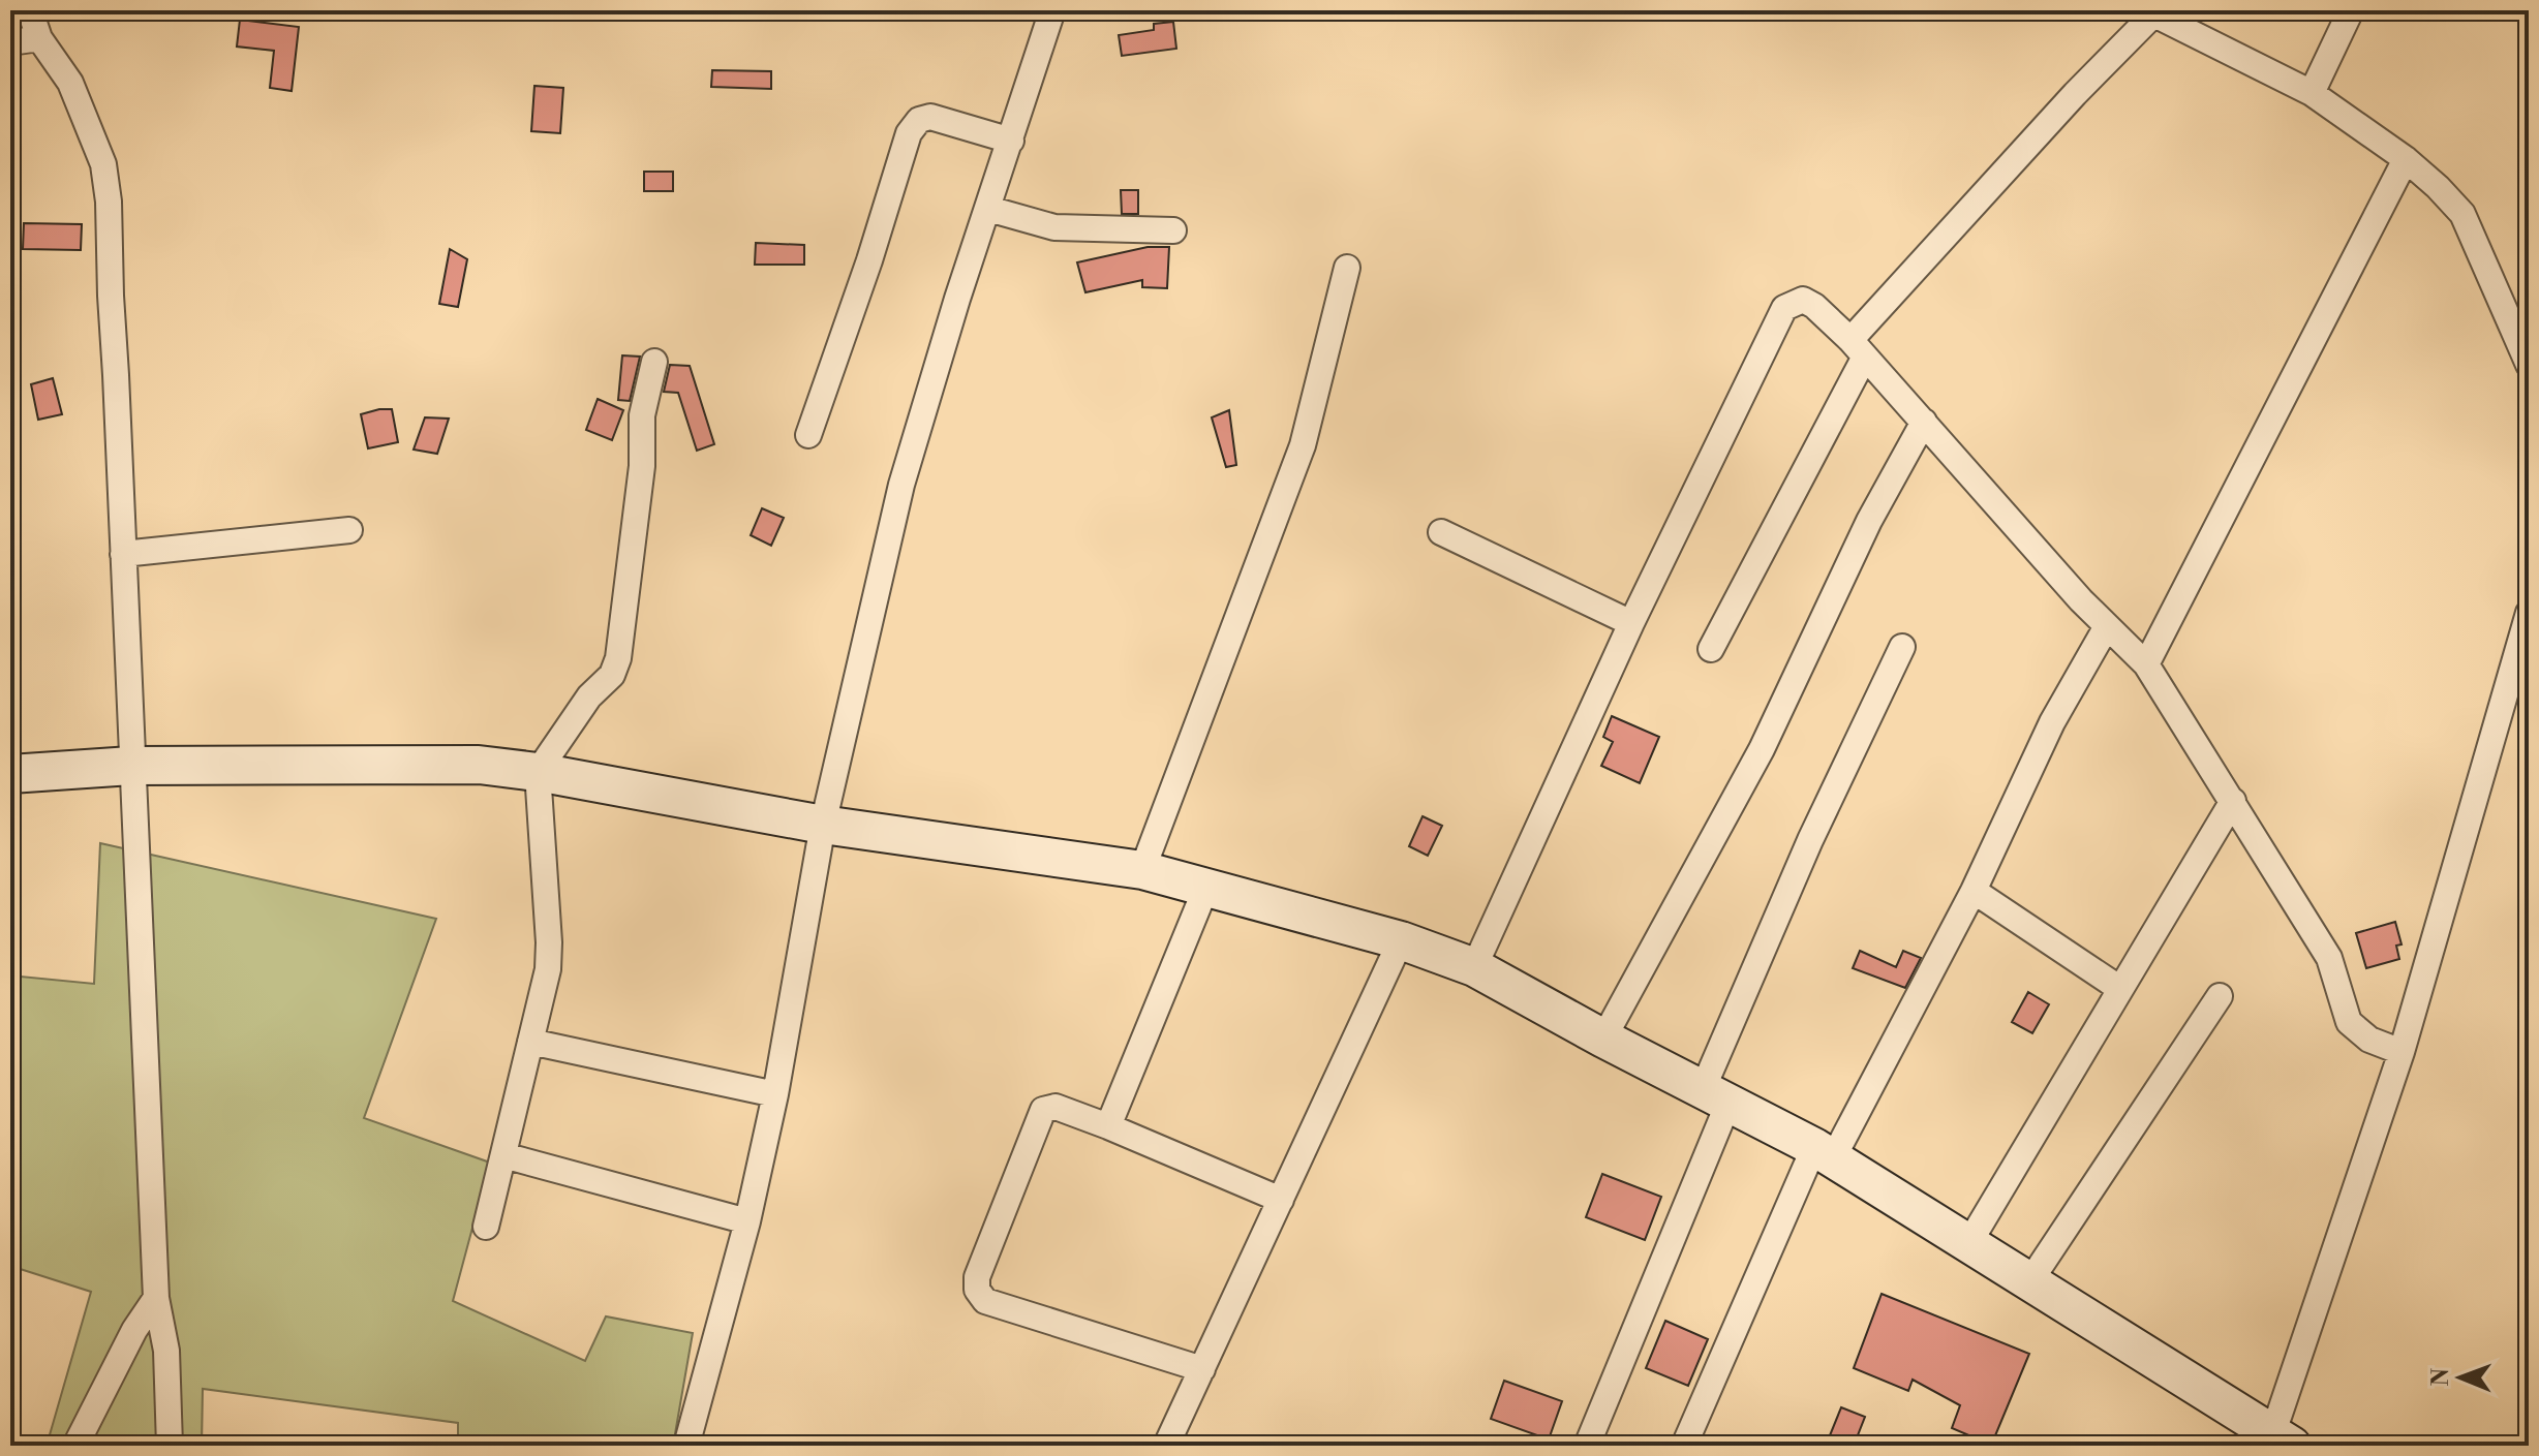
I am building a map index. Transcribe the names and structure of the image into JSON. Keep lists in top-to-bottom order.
{
  "north": "left"
}
